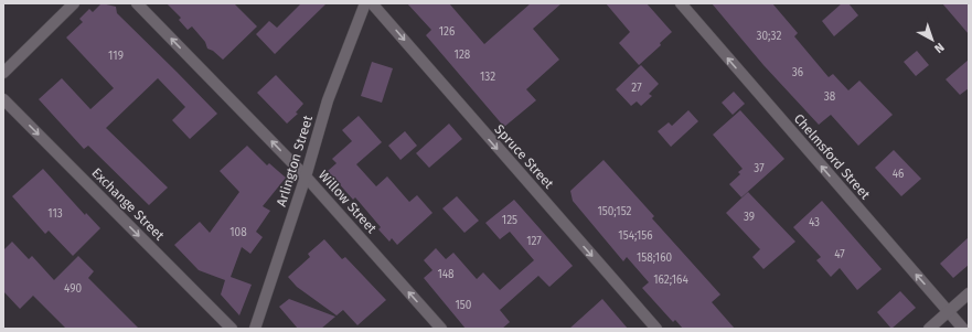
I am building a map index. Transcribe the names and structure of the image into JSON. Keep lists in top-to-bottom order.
{
  "streets": {
    "street": [
      "Spruce Street",
      "Chelmsford Street",
      "Arlington Street",
      "Willow Street",
      "Exchange Street"
    ]
  },
  "crossings": [
    ["Arlington Street", "Willow Street"]
  ],
  "one_way": [
    "Spruce Street",
    "Chelmsford Street",
    "Willow Street",
    "Exchange Street"
  ],
  "house_numbers": [
    "126",
    "30;32",
    "128",
    "119",
    "36",
    "132",
    "27",
    "38",
    "37",
    "46",
    "150;152",
    "113",
    "39",
    "125",
    "43",
    "108",
    "154;156",
    "127",
    "47",
    "158;160",
    "148",
    "162;164",
    "490",
    "150"
  ],
  "north": "bottom right"
}
